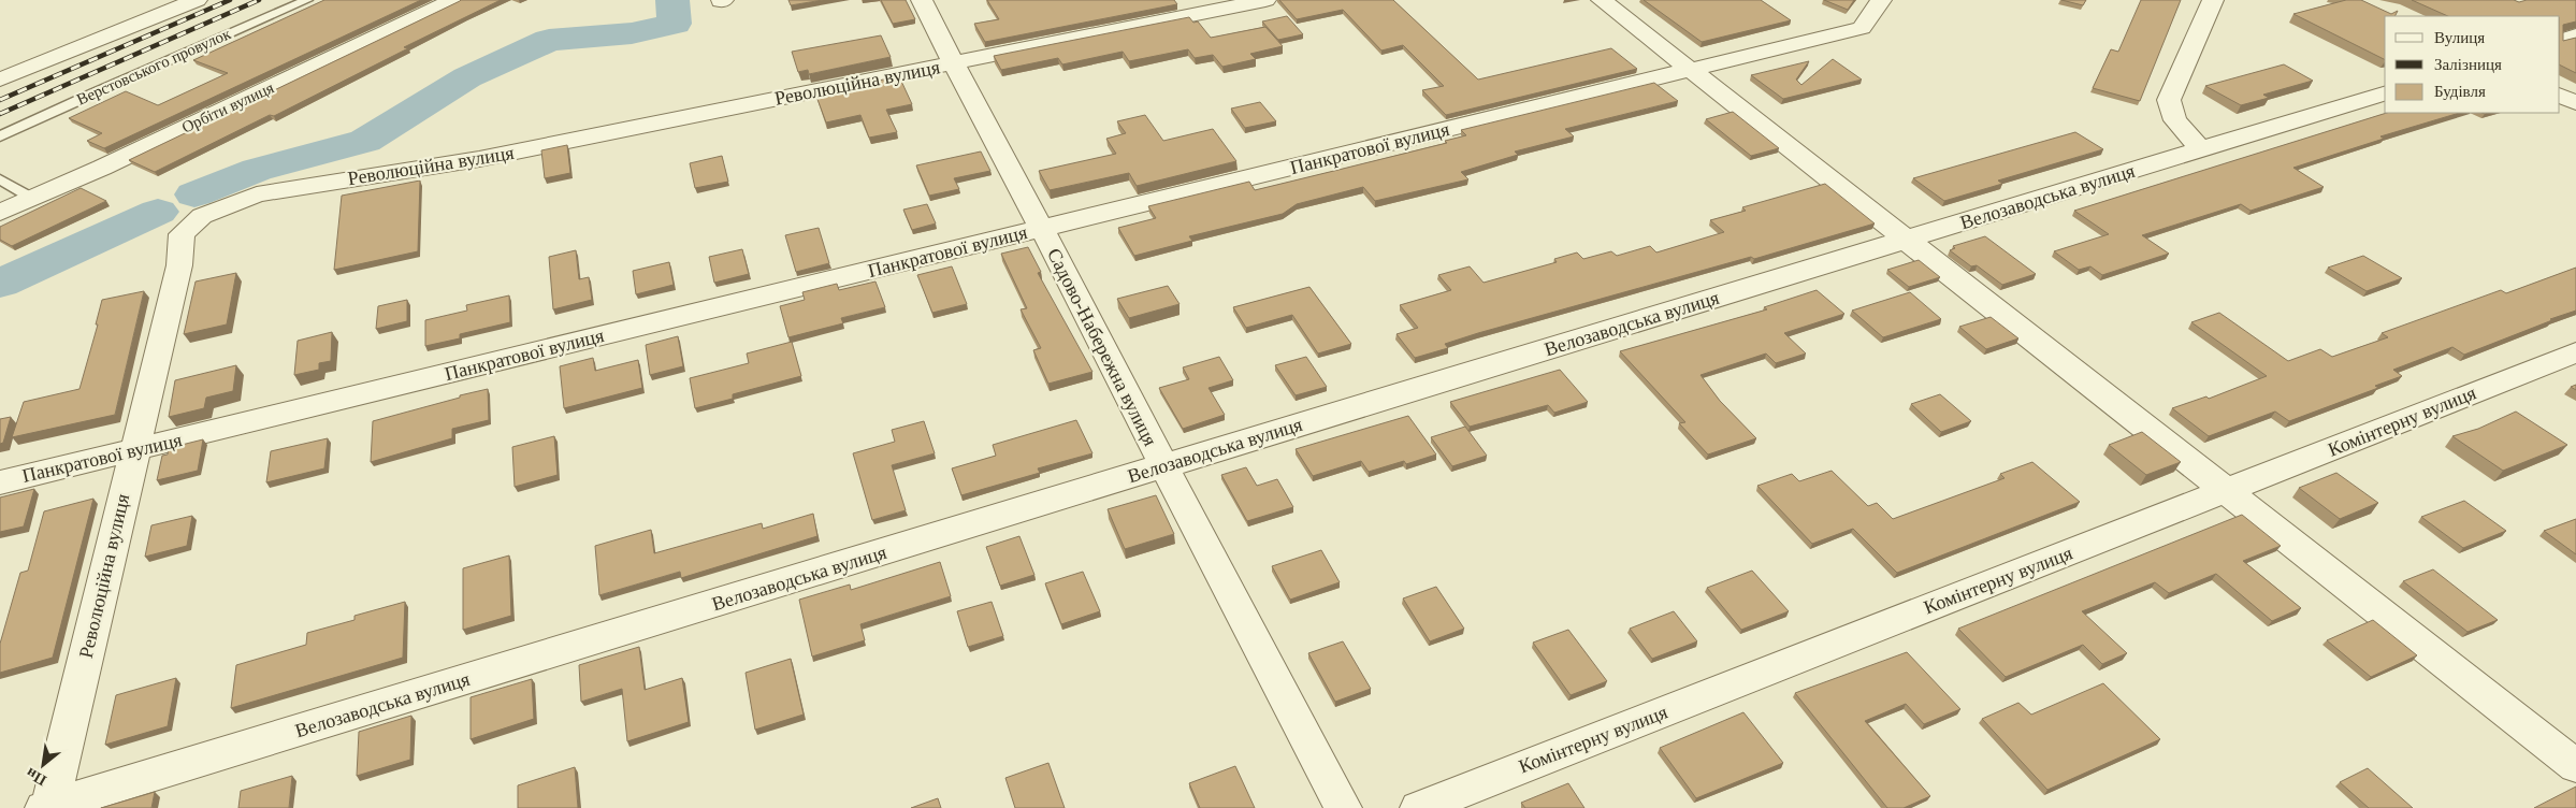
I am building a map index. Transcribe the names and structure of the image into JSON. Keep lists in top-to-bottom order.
{
  "streets": {
    "street": [
      "Революційна вулиця",
      "Орбіти вулиця",
      "Панкратової вулиця",
      "Велозаводська вулиця",
      "Садово-Набережна вулиця",
      "Комінтерну вулиця"
    ],
    "lane": ["Верстовського провулок"]
  },
  "crossings": [
    ["Революційна вулиця", "Панкратової вулиця"],
    ["Революційна вулиця", "Велозаводська вулиця"],
    ["Революційна вулиця", "Садово-Набережна вулиця"],
    ["Панкратової вулиця", "Садово-Набережна вулиця"],
    ["Велозаводська вулиця", "Садово-Набережна вулиця"]
  ],
  "legend": ["Вулиця", "Залізниця", "Будівля"],
  "north": "bottom left"
}
